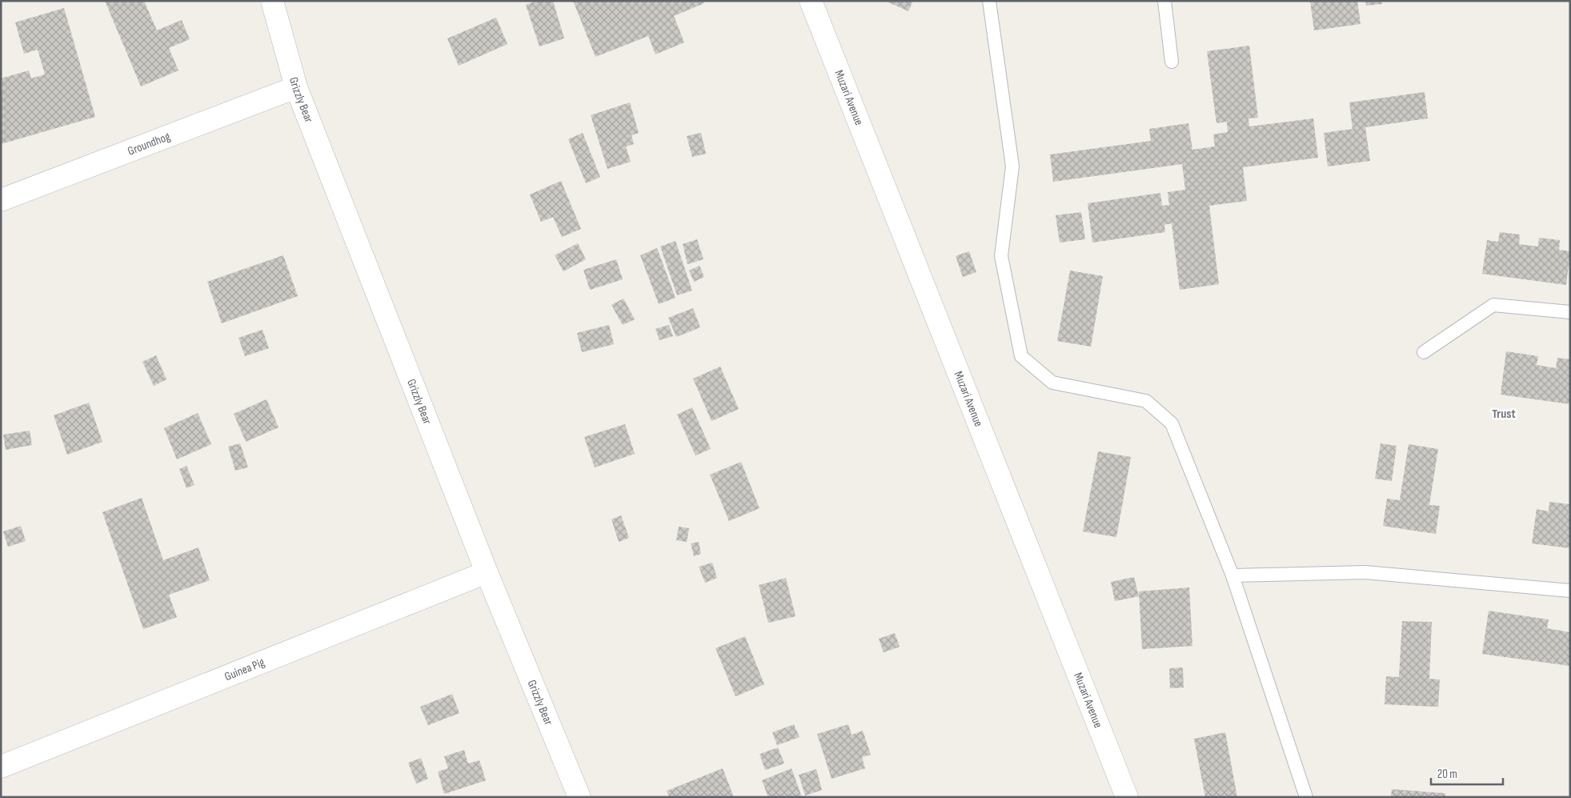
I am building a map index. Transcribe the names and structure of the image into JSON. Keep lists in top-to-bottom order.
{
  "streets": {
    "street": [
      "Muzari Avenue",
      "Grizzly Bear",
      "Groundhog",
      "Guinea Pig"
    ]
  },
  "crossings": [
    ["Grizzly Bear", "Groundhog"],
    ["Grizzly Bear", "Guinea Pig"]
  ],
  "districts": ["Trust"],
  "scale_bar": "20 m"
}
